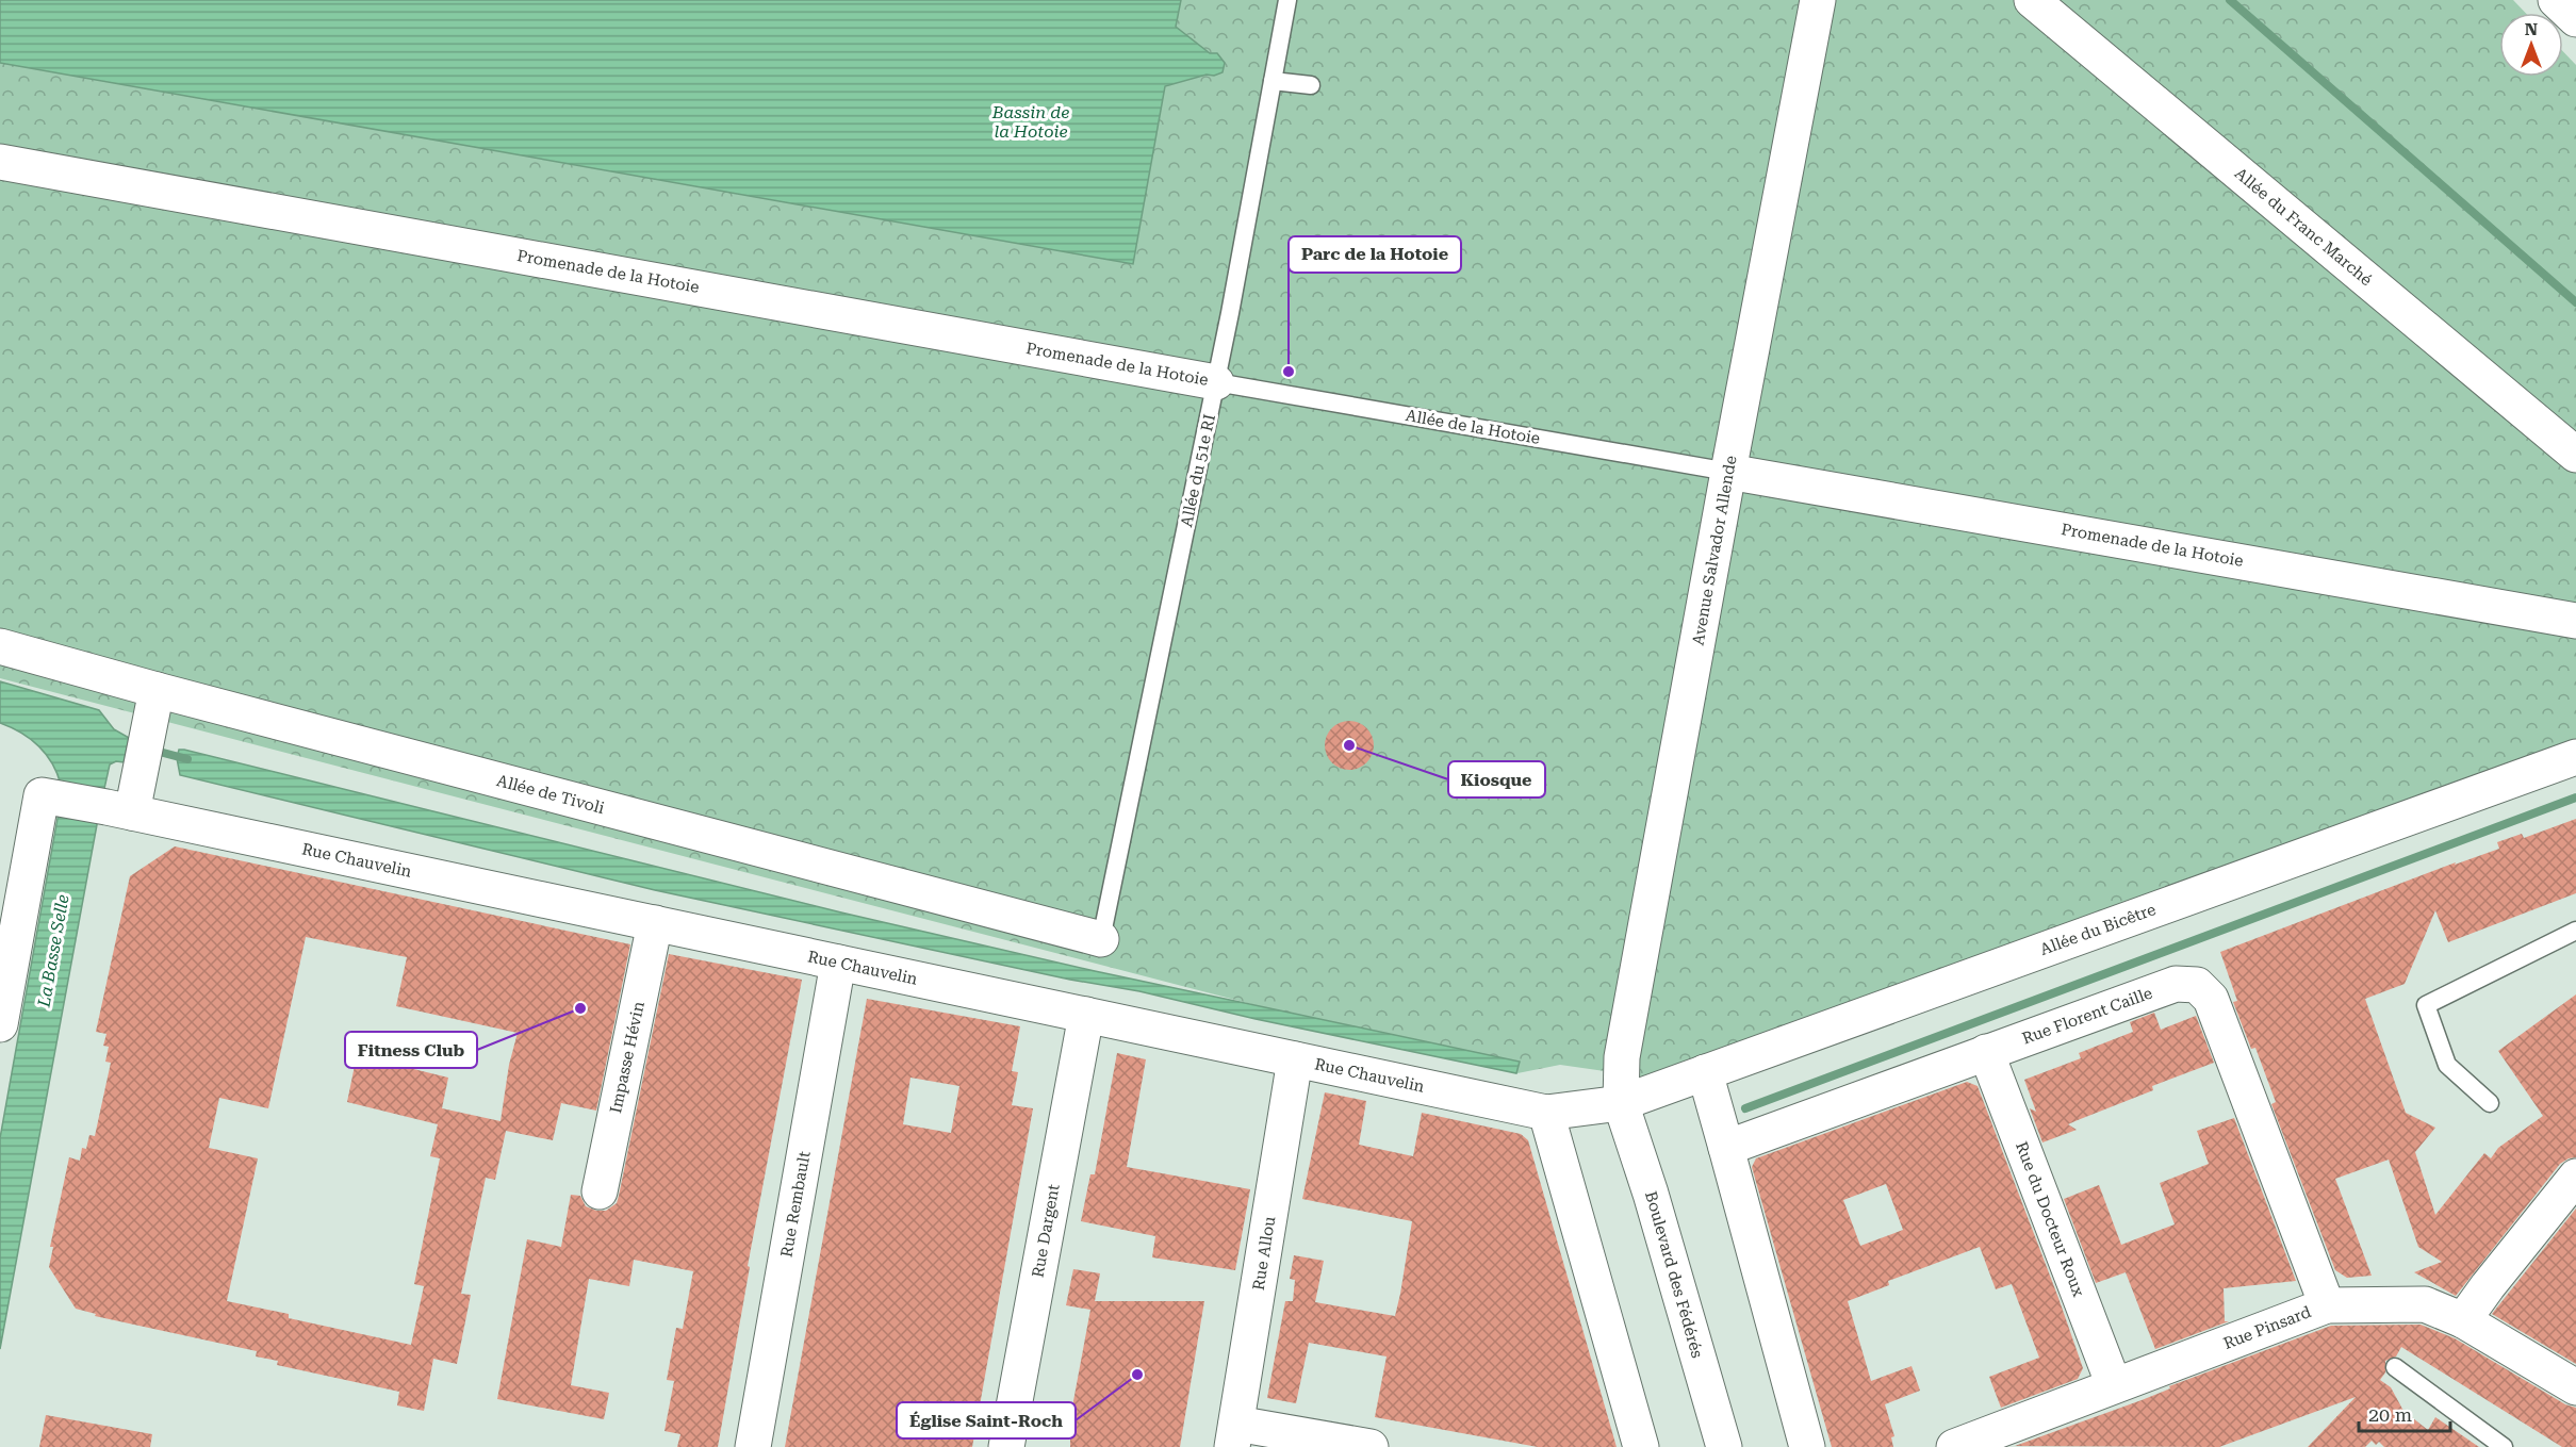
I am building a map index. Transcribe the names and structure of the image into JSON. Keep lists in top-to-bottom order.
{
  "streets": {
    "street": [
      "Allée du Franc Marché",
      "Promenade de la Hotoie",
      "Avenue Salvador Allende",
      "Allée de Tivoli",
      "Rue Chauvelin",
      "Allée du Bicêtre",
      "Rue Florent Caille",
      "Impasse Hévin",
      "Rue Rembault",
      "Rue du Docteur Roux",
      "Rue Dargent",
      "Rue Allou",
      "Boulevard des Fédérés",
      "Rue Pinsard"
    ],
    "lane": ["Allée de la Hotoie", "Allée du 51e RI"]
  },
  "crossings": [
    ["Promenade de la Hotoie", "Allée de la Hotoie"],
    ["Promenade de la Hotoie", "Allée du 51e RI"],
    ["Promenade de la Hotoie", "Avenue Salvador Allende"],
    ["Allée de la Hotoie", "Allée du 51e RI"],
    ["Allée de la Hotoie", "Avenue Salvador Allende"],
    ["Allée du 51e RI", "Allée de Tivoli"],
    ["Avenue Salvador Allende", "Rue Chauvelin"],
    ["Avenue Salvador Allende", "Allée du Bicêtre"],
    ["Avenue Salvador Allende", "Boulevard des Fédérés"],
    ["Rue Chauvelin", "Allée du Bicêtre"],
    ["Rue Chauvelin", "Impasse Hévin"],
    ["Rue Chauvelin", "Rue Rembault"],
    ["Rue Chauvelin", "Rue Dargent"],
    ["Rue Chauvelin", "Rue Allou"],
    ["Rue Chauvelin", "Boulevard des Fédérés"],
    ["Allée du Bicêtre", "Boulevard des Fédérés"],
    ["Rue Florent Caille", "Rue du Docteur Roux"],
    ["Rue Florent Caille", "Rue Pinsard"],
    ["Rue du Docteur Roux", "Rue Pinsard"]
  ],
  "water": ["Bassin de la Hotoie", "La Basse Selle"],
  "places": [
    "Parc de la Hotoie",
    "Kiosque",
    "Fitness Club",
    "Église Saint-Roch"
  ],
  "scale_bar": "20 m",
  "north": "top"
}
